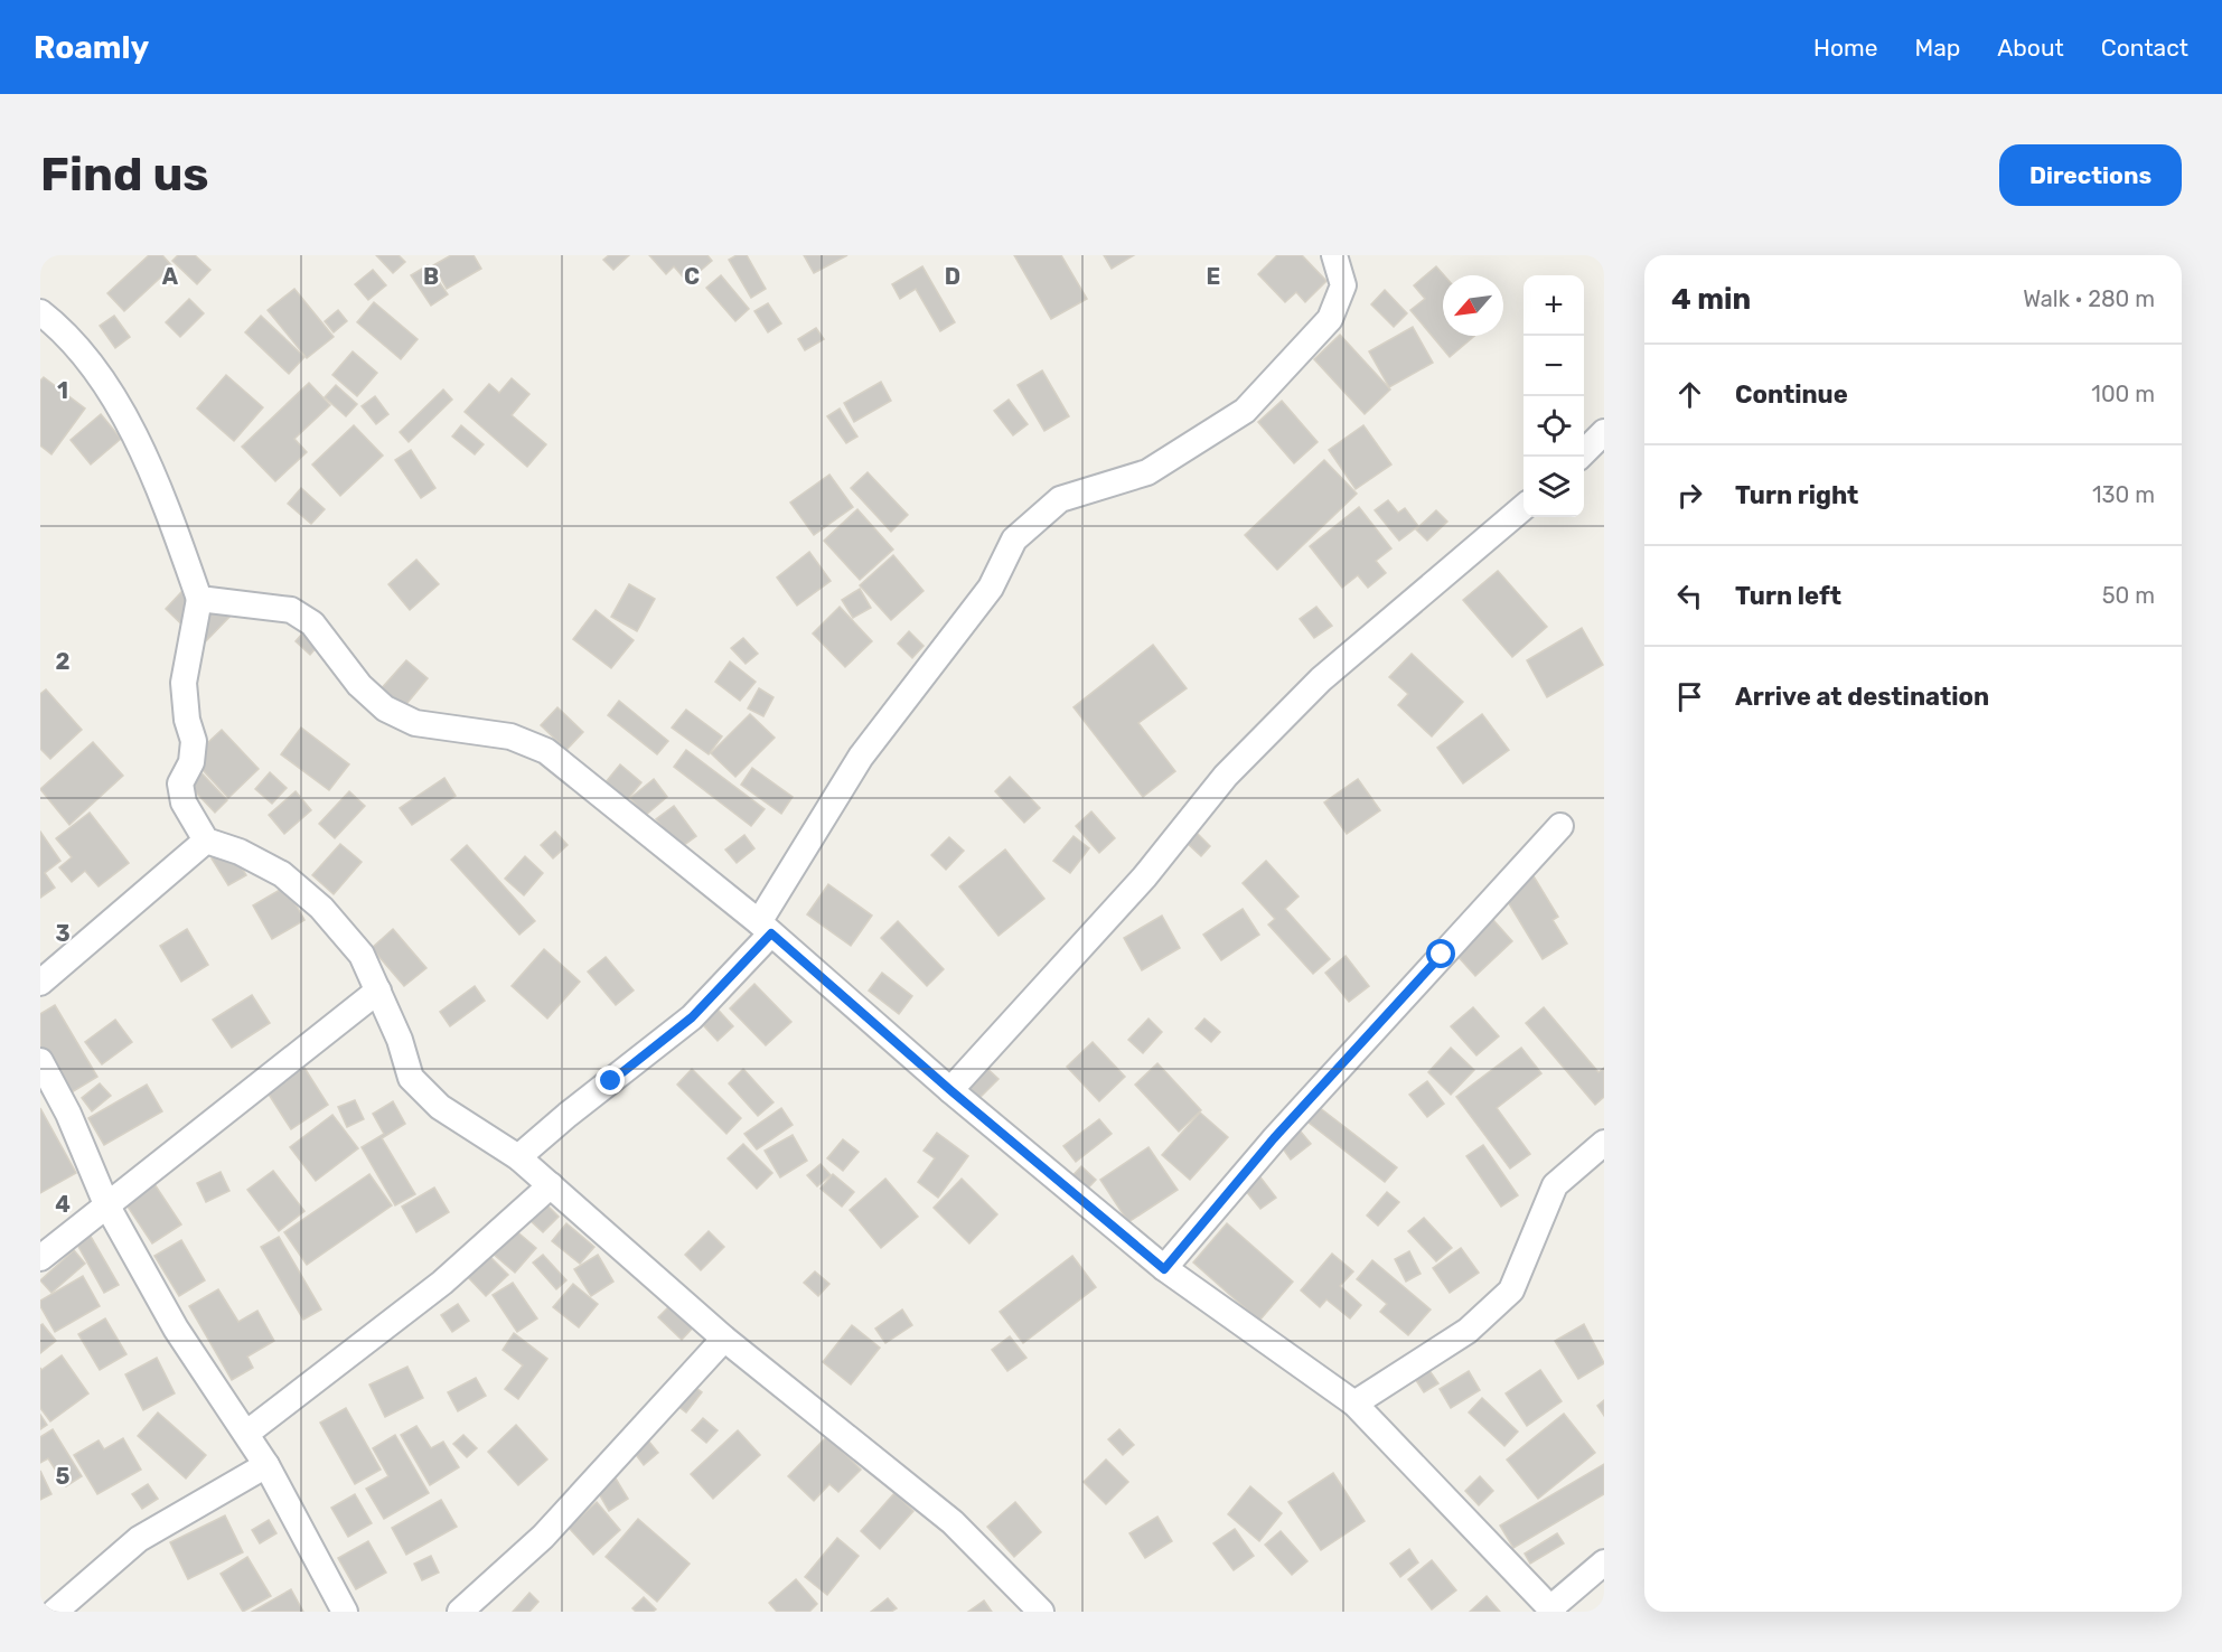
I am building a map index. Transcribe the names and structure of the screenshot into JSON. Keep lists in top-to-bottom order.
{
  "north": "bottom left",
  "page": {
    "header": "Roamly",
    "nav": [
      "Home",
      "Map",
      "About",
      "Contact"
    ],
    "buttons": "Directions",
    "title": "Find us",
    "heading": ["4 min", "Walk · 280 m"],
    "map_buttons": ["+", "−"],
    "list": [
      ["Continue", "100 m"],
      ["Turn right", "130 m"],
      ["Turn left", "50 m"],
      "Arrive at destination"
    ]
  },
  "grid": {
    "columns": [
      "A",
      "B",
      "C",
      "D",
      "E"
    ],
    "rows": [
      "1",
      "2",
      "3",
      "4",
      "5"
    ]
  }
}
